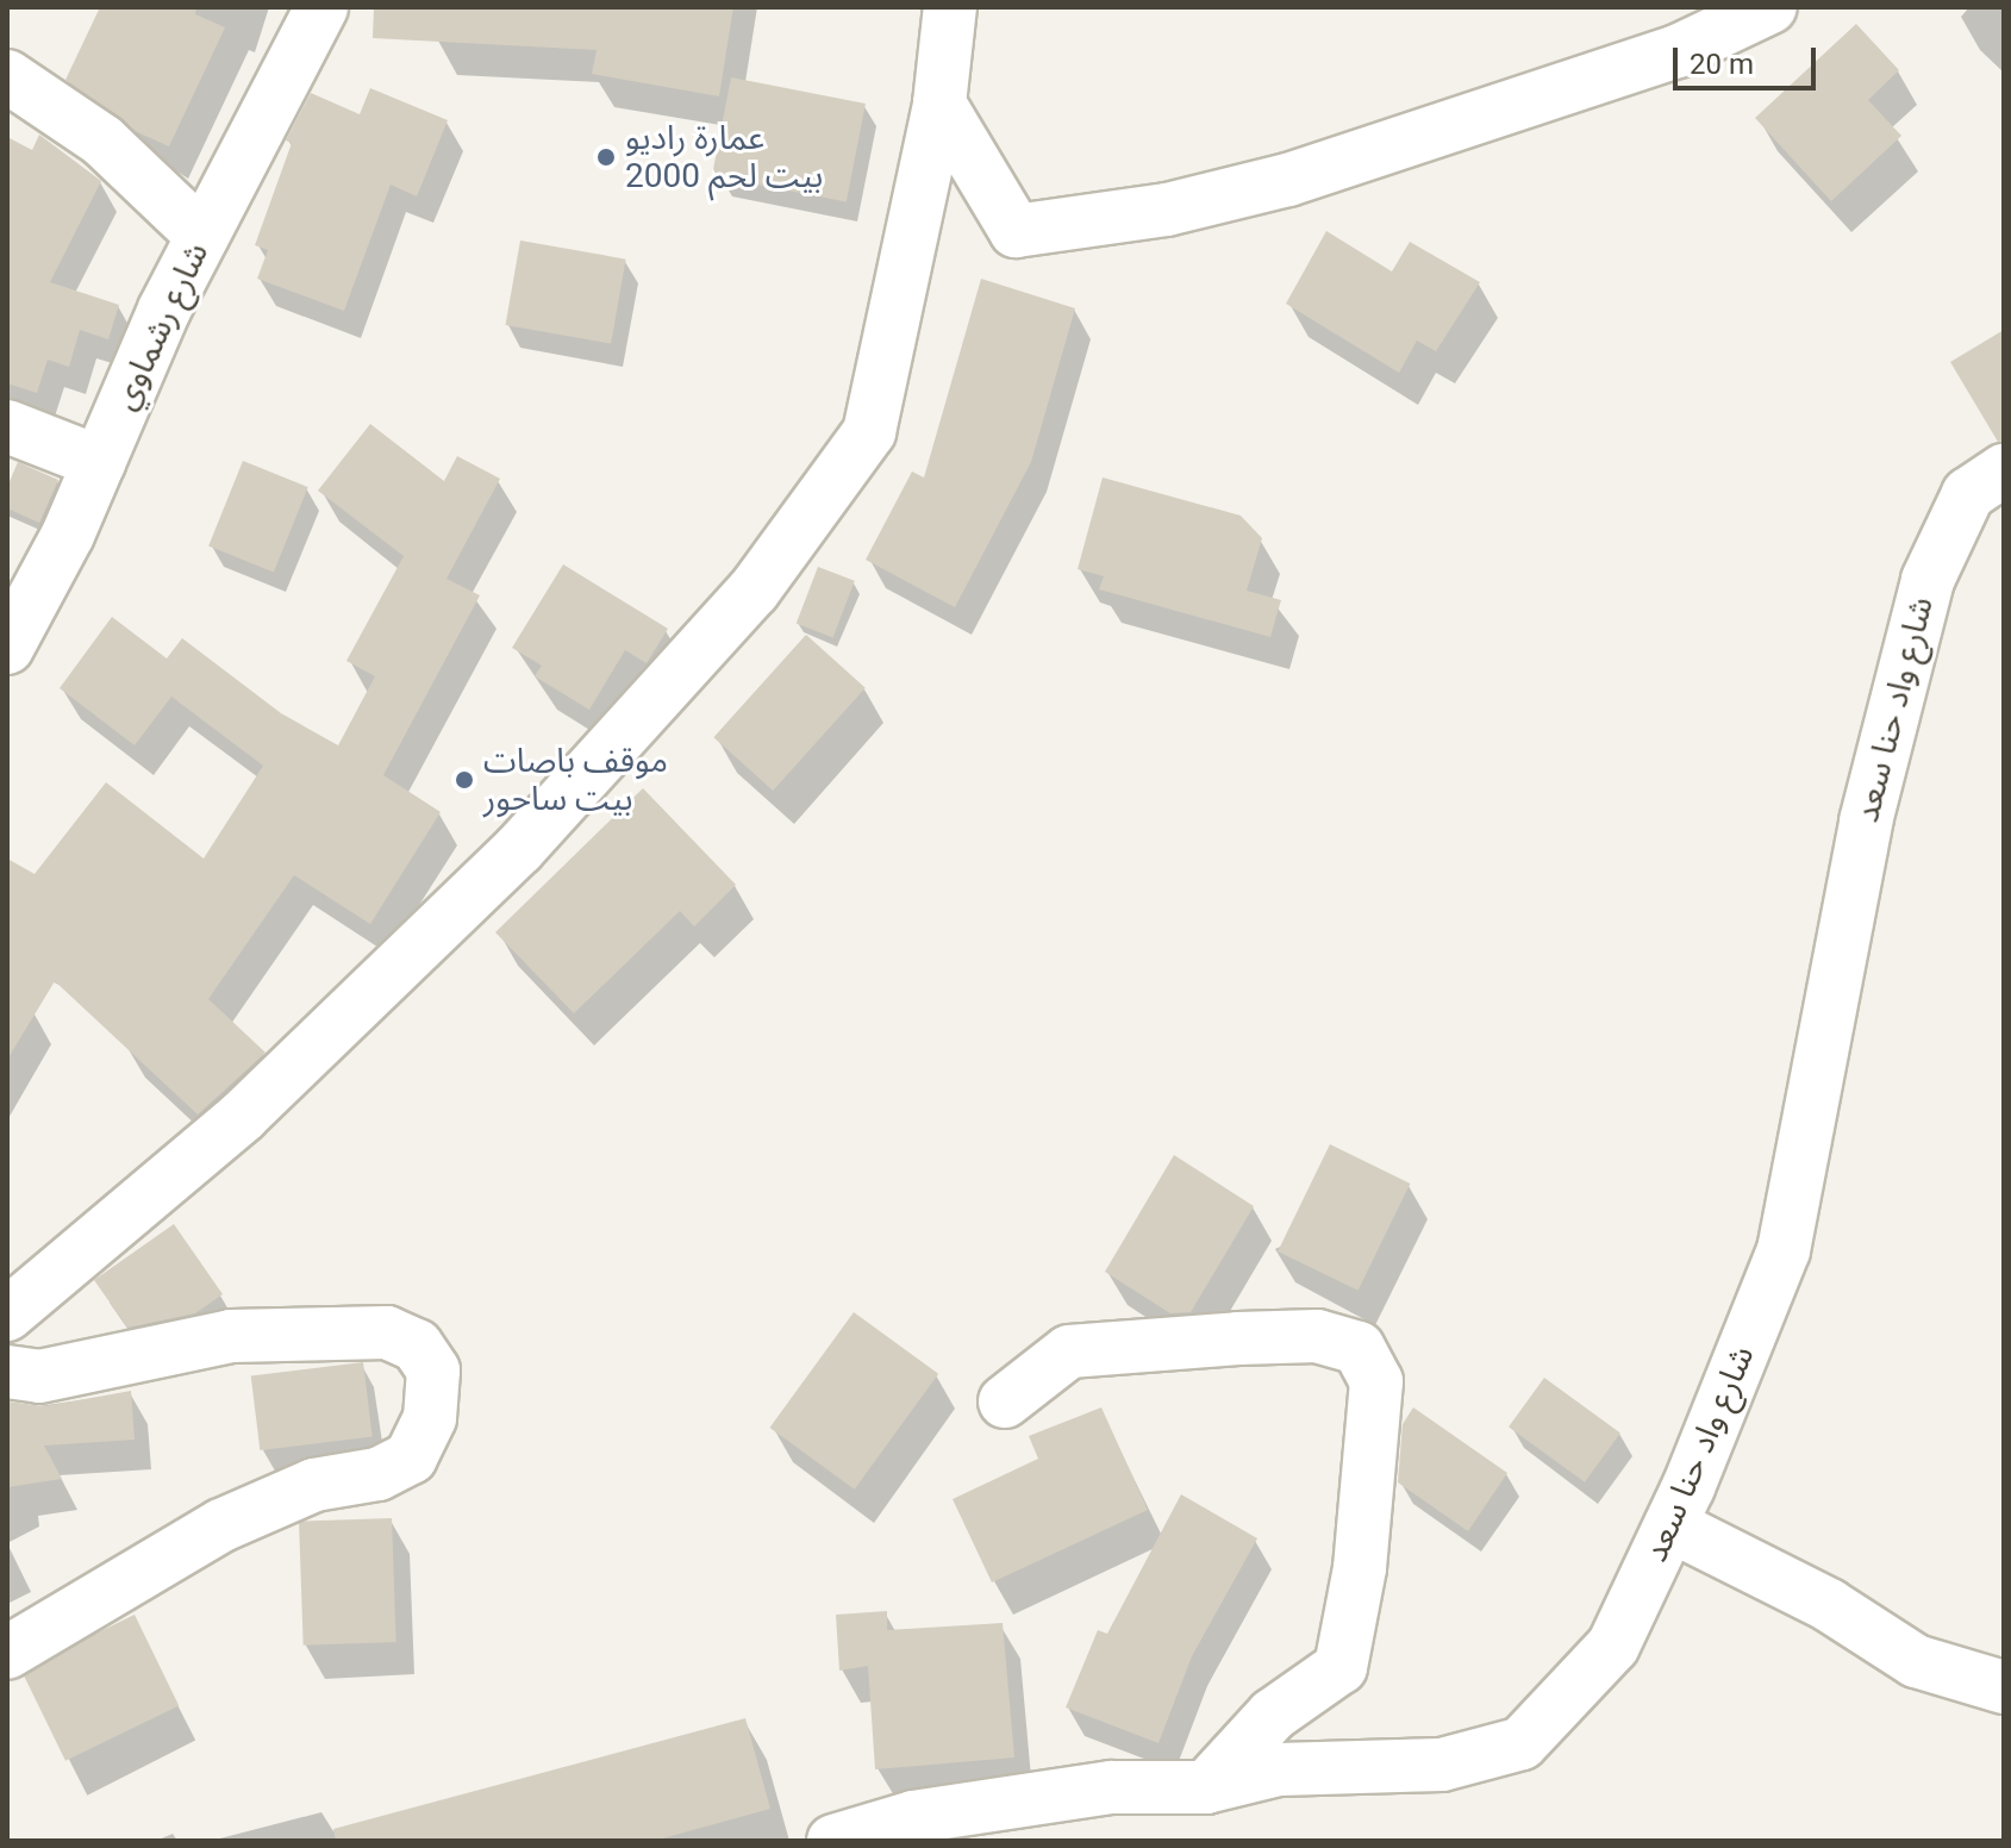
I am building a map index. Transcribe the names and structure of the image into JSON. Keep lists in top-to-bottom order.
{
  "streets": {
    "street": ["شارع رشماوي", "شارع واد حنا سعد"]
  },
  "places": ["عمارة راديو بيت لحم 2000", "موقف باصات بيت ساحور"],
  "scale_bar": "20 m"
}
